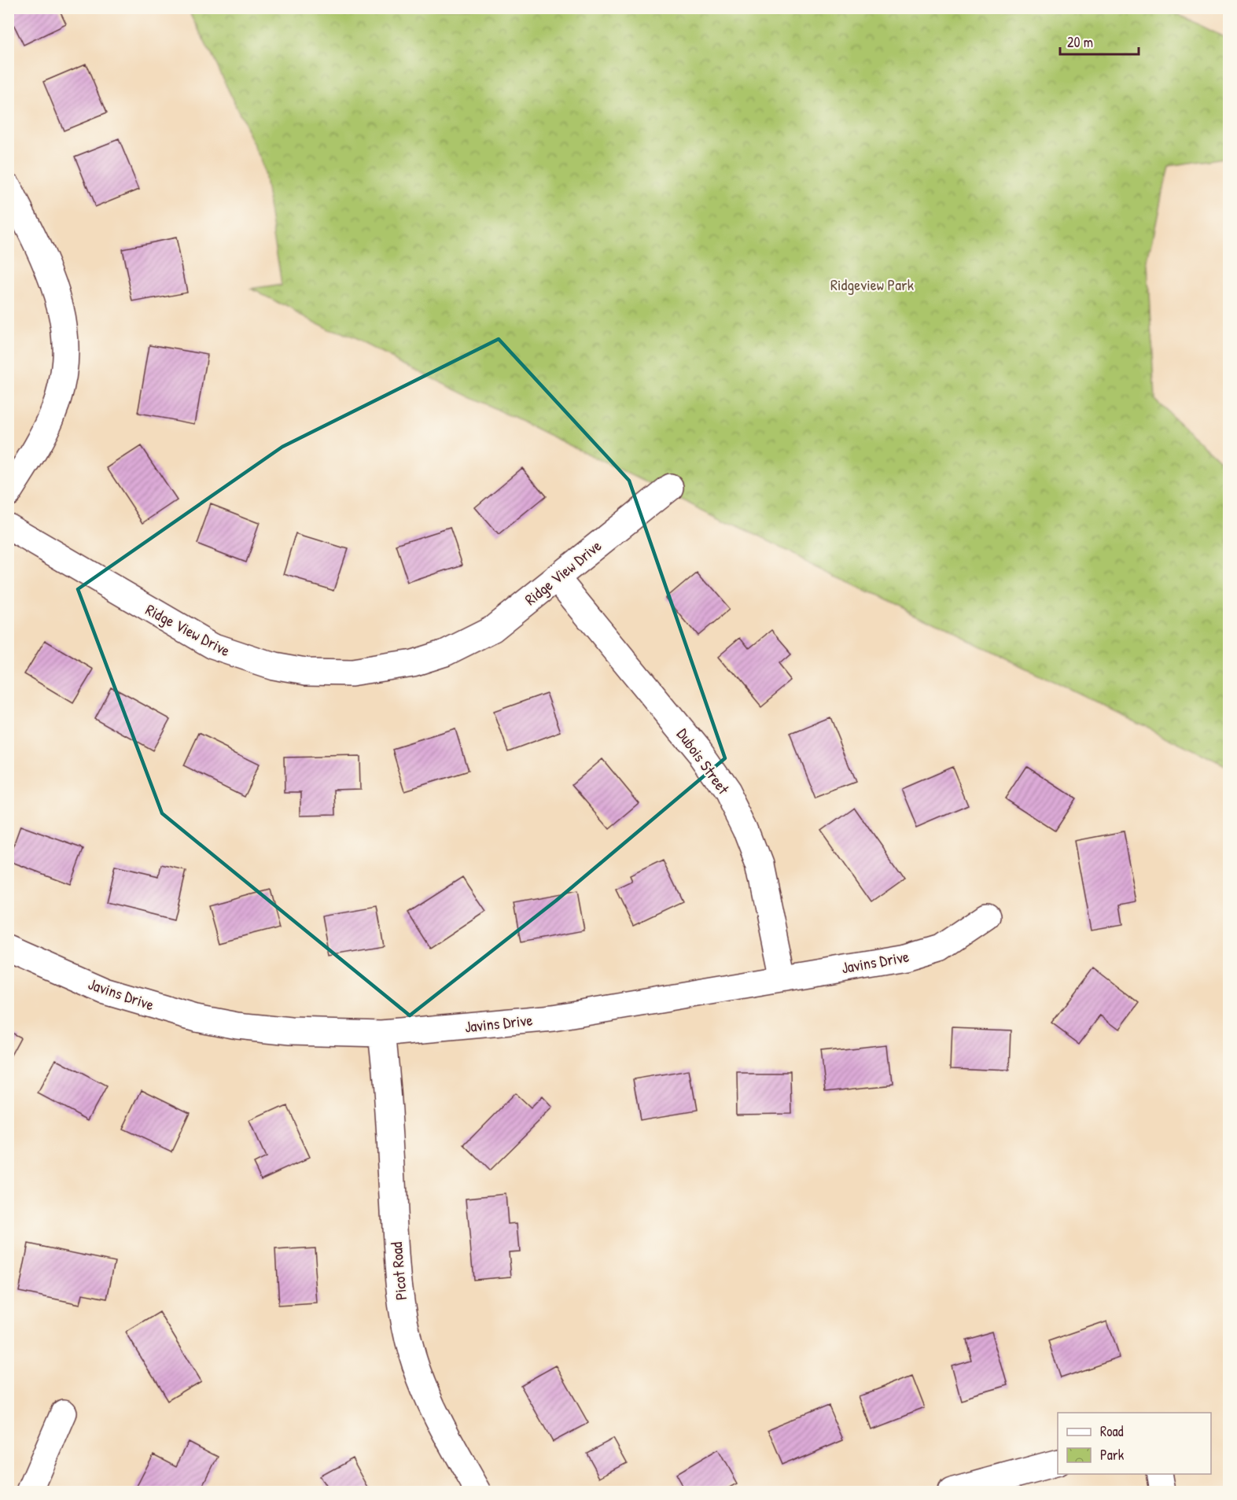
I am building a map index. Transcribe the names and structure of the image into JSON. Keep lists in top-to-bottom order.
{
  "streets": {
    "street": [
      "Ridge View Drive",
      "Dubois Street",
      "Javins Drive",
      "Picot Road"
    ]
  },
  "crossings": [
    ["Ridge View Drive", "Dubois Street"],
    ["Dubois Street", "Javins Drive"],
    ["Javins Drive", "Picot Road"]
  ],
  "parks": ["Ridgeview Park"],
  "legend": ["Road", "Park"],
  "scale_bar": "20 m"
}
